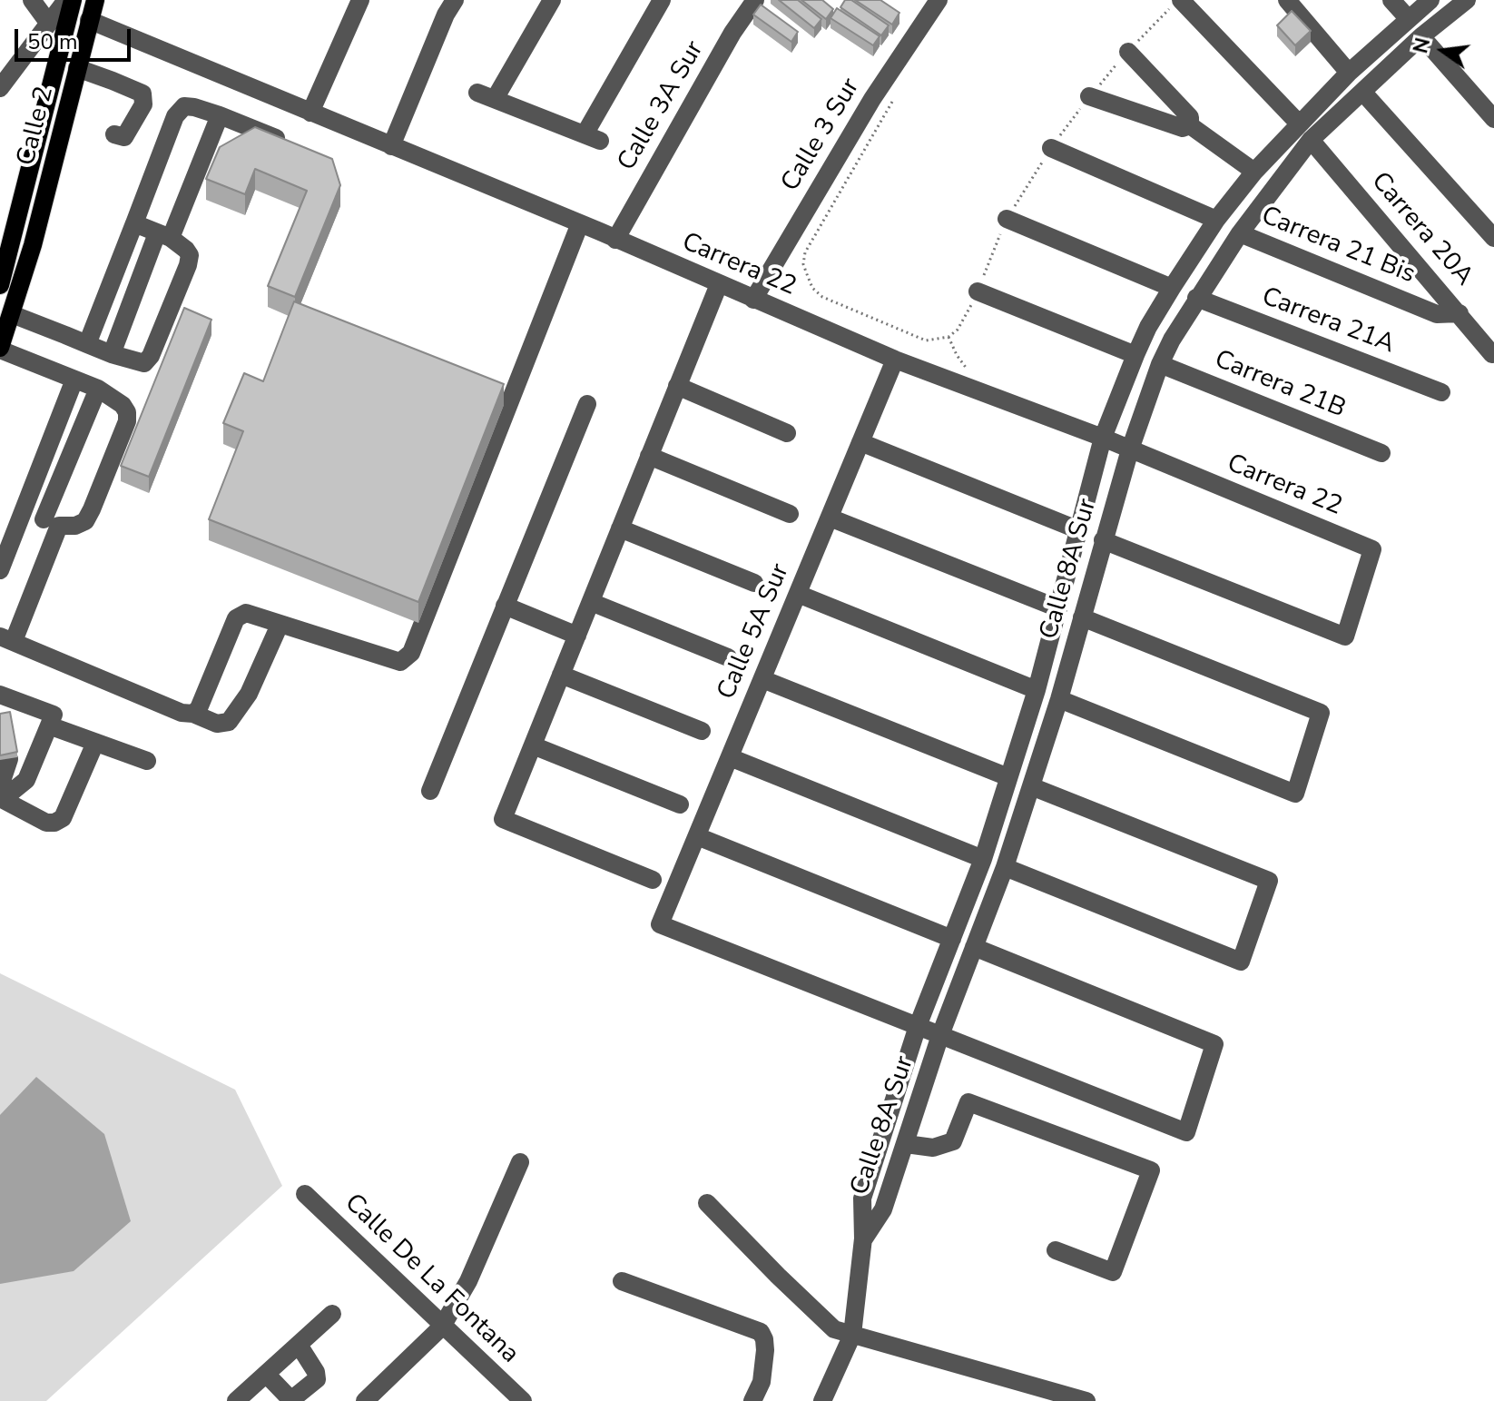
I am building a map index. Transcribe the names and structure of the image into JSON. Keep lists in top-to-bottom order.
{
  "streets": {
    "main road": ["Calle 2"],
    "street": [
      "Calle 3A Sur",
      "Calle 3 Sur",
      "Carrera 20A",
      "Carrera 21 Bis",
      "Carrera 22",
      "Carrera 21A",
      "Carrera 21B",
      "Calle 8A Sur",
      "Calle 5A Sur",
      "Calle De La Fontana"
    ]
  },
  "crossings": [
    ["Calle 3A Sur", "Carrera 22"],
    ["Calle 2", "Carrera 22"],
    ["Calle 3 Sur", "Carrera 22"],
    ["Carrera 20A", "Carrera 21 Bis"],
    ["Carrera 20A", "Calle 8A Sur"],
    ["Carrera 21 Bis", "Calle 8A Sur"],
    ["Carrera 22", "Calle 8A Sur"],
    ["Carrera 22", "Calle 5A Sur"],
    ["Carrera 21A", "Calle 8A Sur"],
    ["Carrera 21B", "Calle 8A Sur"],
    ["Calle 8A Sur", "Calle 5A Sur"]
  ],
  "scale_bar": "50 m",
  "north": "left"
}
